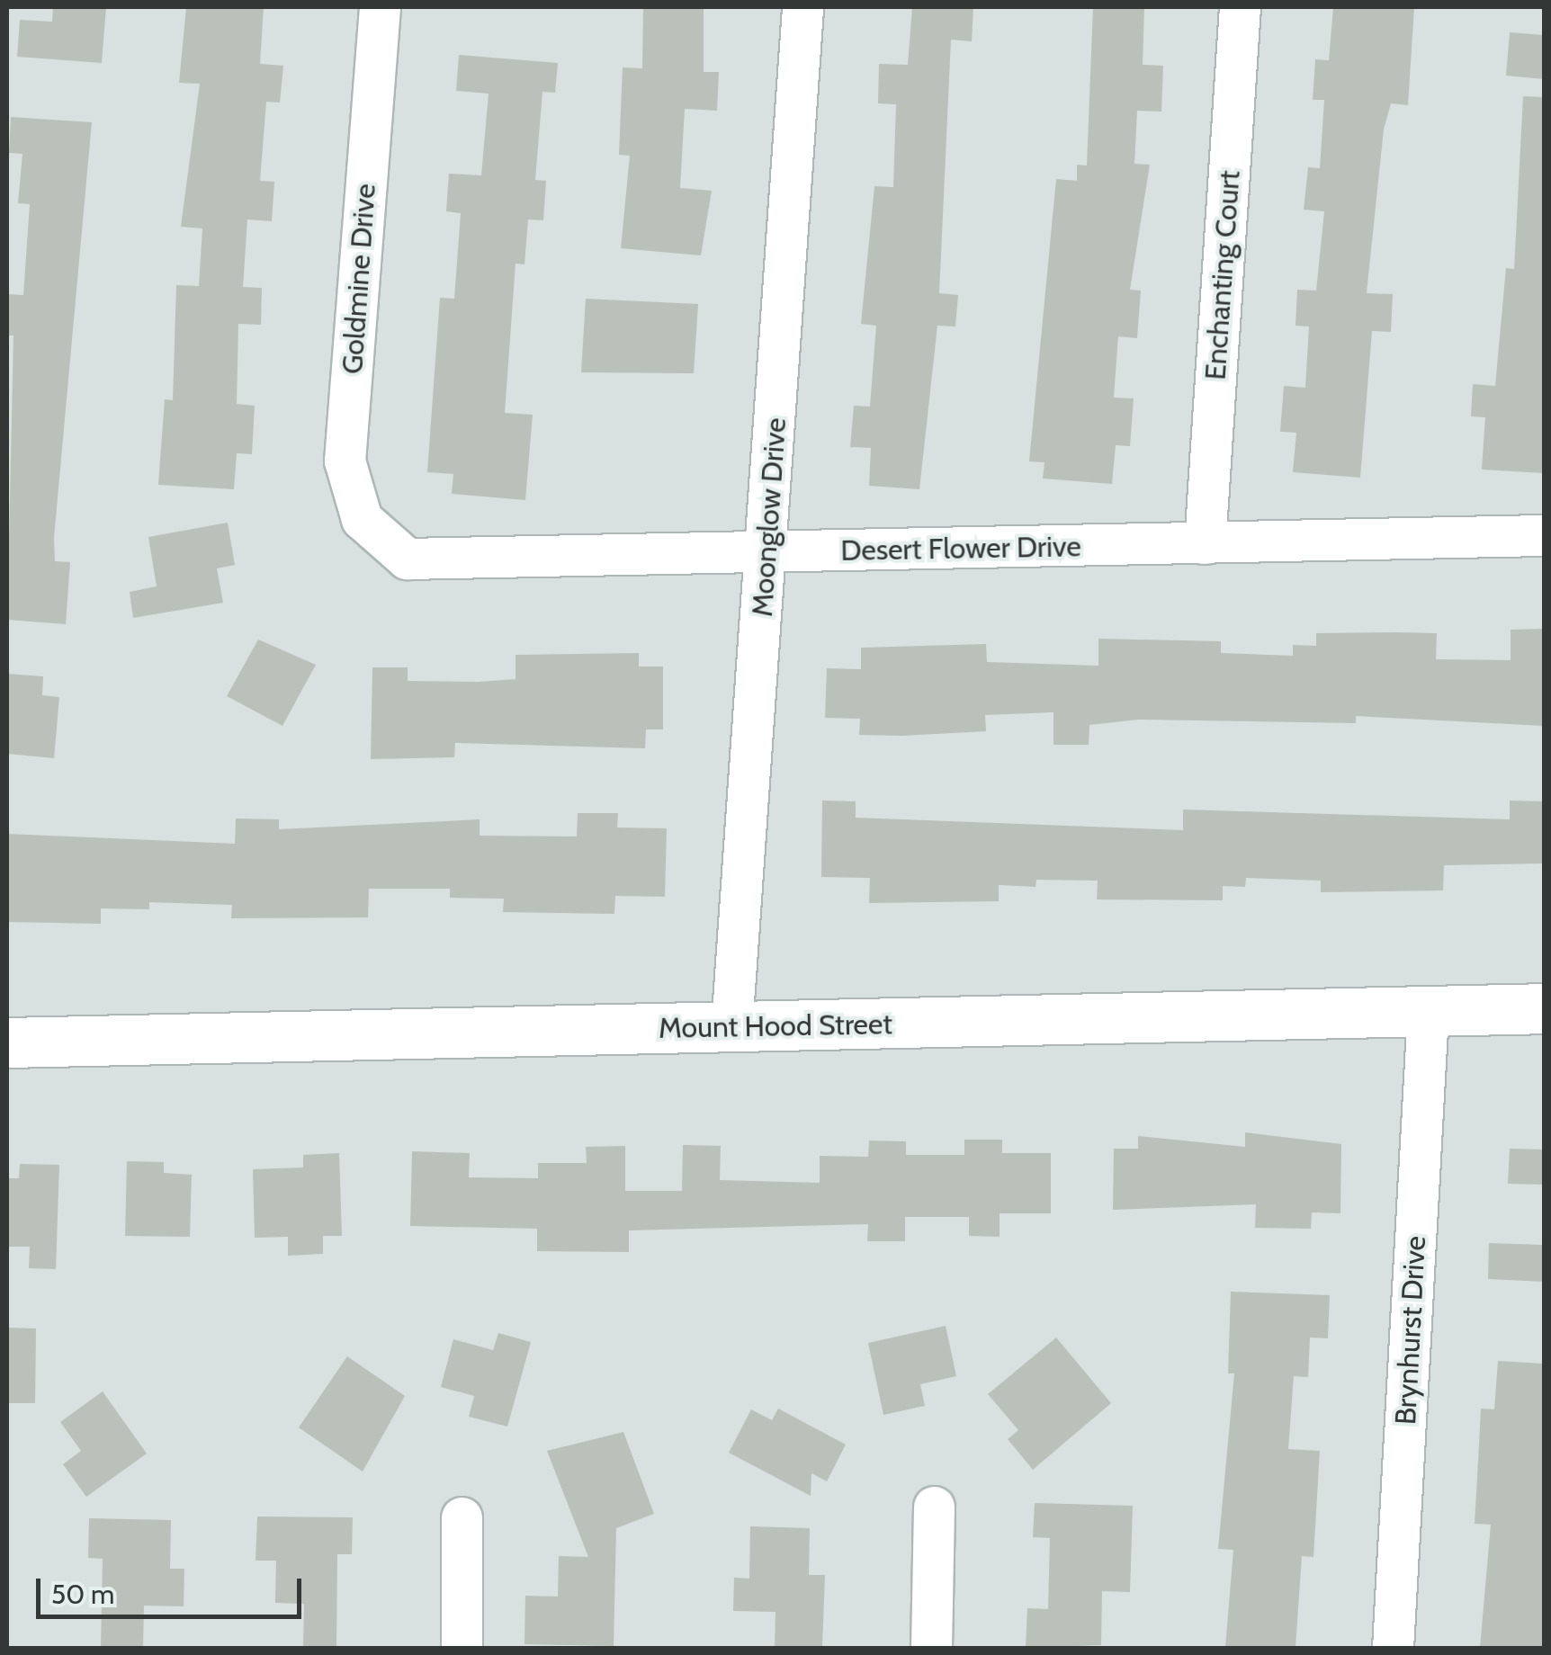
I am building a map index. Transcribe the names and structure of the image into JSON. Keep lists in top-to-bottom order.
{
  "streets": {
    "street": [
      "Enchanting Court",
      "Goldmine Drive",
      "Moonglow Drive",
      "Desert Flower Drive",
      "Mount Hood Street",
      "Brynhurst Drive"
    ]
  },
  "crossings": [
    ["Enchanting Court", "Desert Flower Drive"],
    ["Goldmine Drive", "Desert Flower Drive"],
    ["Moonglow Drive", "Desert Flower Drive"],
    ["Moonglow Drive", "Mount Hood Street"],
    ["Mount Hood Street", "Brynhurst Drive"]
  ],
  "scale_bar": "50 m"
}
